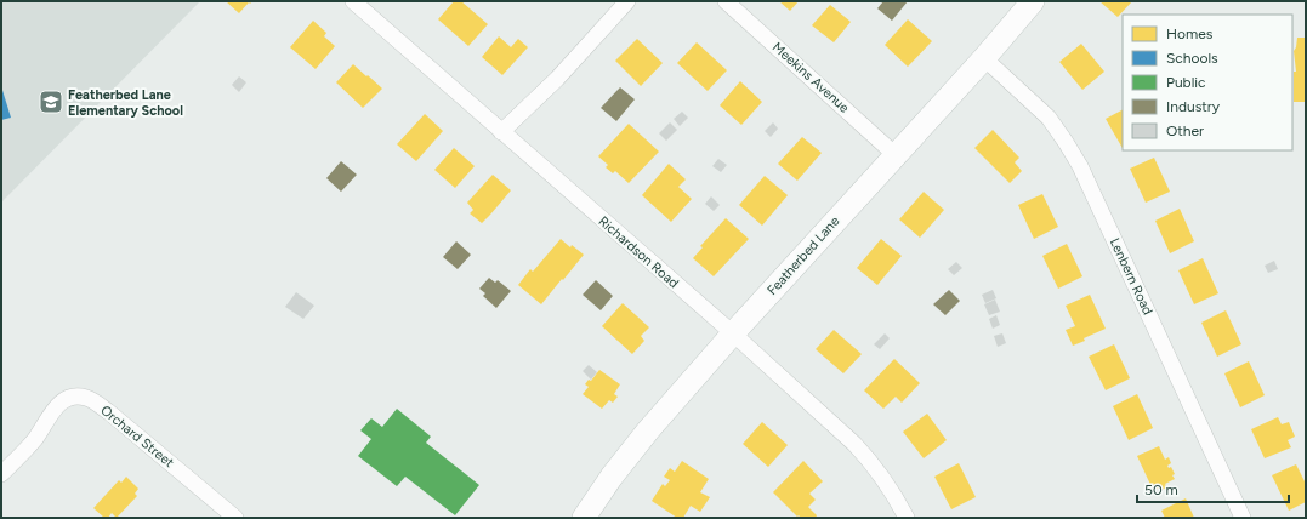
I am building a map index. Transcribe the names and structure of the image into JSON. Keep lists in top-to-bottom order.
{
  "streets": {
    "street": [
      "Meekins Avenue",
      "Richardson Road",
      "Featherbed Lane",
      "Lenbern Road",
      "Orchard Street"
    ]
  },
  "crossings": [
    ["Meekins Avenue", "Featherbed Lane"],
    ["Richardson Road", "Featherbed Lane"],
    ["Featherbed Lane", "Lenbern Road"]
  ],
  "places": {
    "school or university": ["Featherbed Lane Elementary School"]
  },
  "legend": [
    "Homes",
    "Schools",
    "Public",
    "Industry",
    "Other"
  ],
  "scale_bar": "50 m"
}
